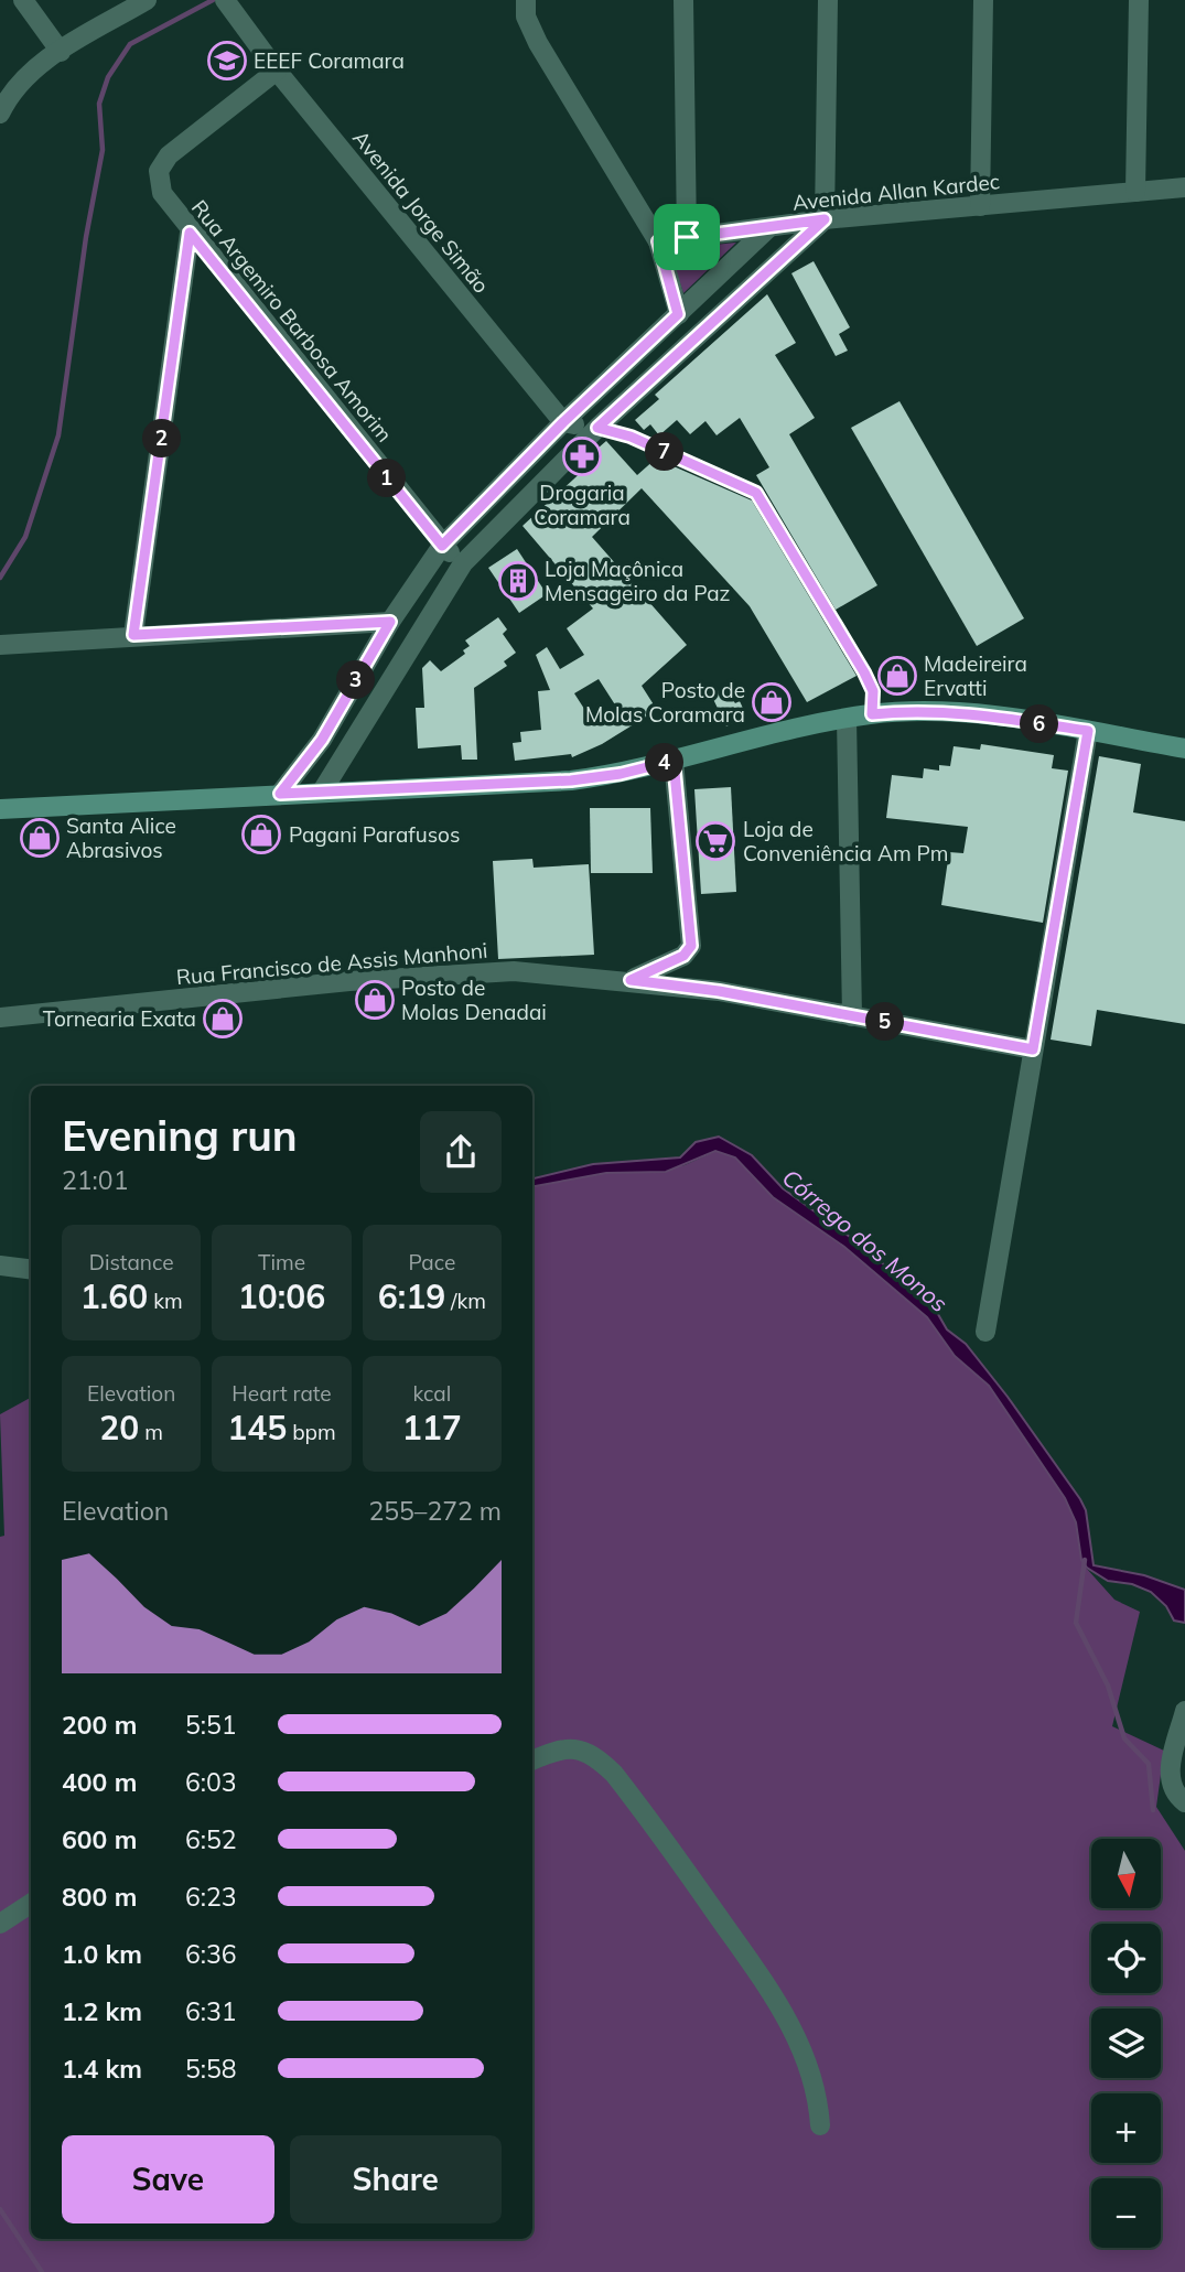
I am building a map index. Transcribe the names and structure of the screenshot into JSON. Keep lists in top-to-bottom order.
{
  "streets": {
    "street": [
      "Avenida Allan Kardec",
      "Avenida Jorge Simão",
      "Rua Argemiro Barbosa Amorim",
      "Rua Francisco de Assis Manhoni"
    ]
  },
  "crossings": [
    ["Avenida Jorge Simão", "Rua Argemiro Barbosa Amorim"]
  ],
  "water": ["Córrego dos Monos"],
  "places": {
    "school or university": ["EEEF Coramara"],
    "pharmacy": ["Drogaria Coramara"],
    "building": ["Loja Maçônica Mensageiro da Paz"],
    "shop": [
      "Madeireira Ervatti",
      "Posto de Molas Coramara",
      "Pagani Parafusos",
      "Santa Alice Abrasivos",
      "Posto de Molas Denadai",
      "Tornearia Exata"
    ],
    "supermarket": ["Loja de Conveniência Am Pm"]
  },
  "north": "bottom",
  "page": {
    "pins": [
      "2",
      "7",
      "1",
      "3",
      "6",
      "4",
      "5"
    ],
    "heading": ["Evening run", "21:01"],
    "stats": [
      ["Distance", "1.60 km"],
      ["Time", "10:06"],
      ["Pace", "6:19 /km"],
      ["Elevation", "20 m"],
      ["Heart rate", "145 bpm"],
      ["kcal", "117"]
    ],
    "chart": ["Elevation", "255–272 m"],
    "list": [
      {
        "name": "200 m",
        "note": "5:51"
      },
      {
        "name": "400 m",
        "note": "6:03"
      },
      {
        "name": "600 m",
        "note": "6:52"
      },
      {
        "name": "800 m",
        "note": "6:23"
      },
      {
        "name": "1.0 km",
        "note": "6:36"
      },
      {
        "name": "1.2 km",
        "note": "6:31"
      },
      {
        "name": "1.4 km",
        "note": "5:58"
      }
    ],
    "map_buttons": ["+", "−"],
    "buttons": ["Save", "Share"]
  }
}
